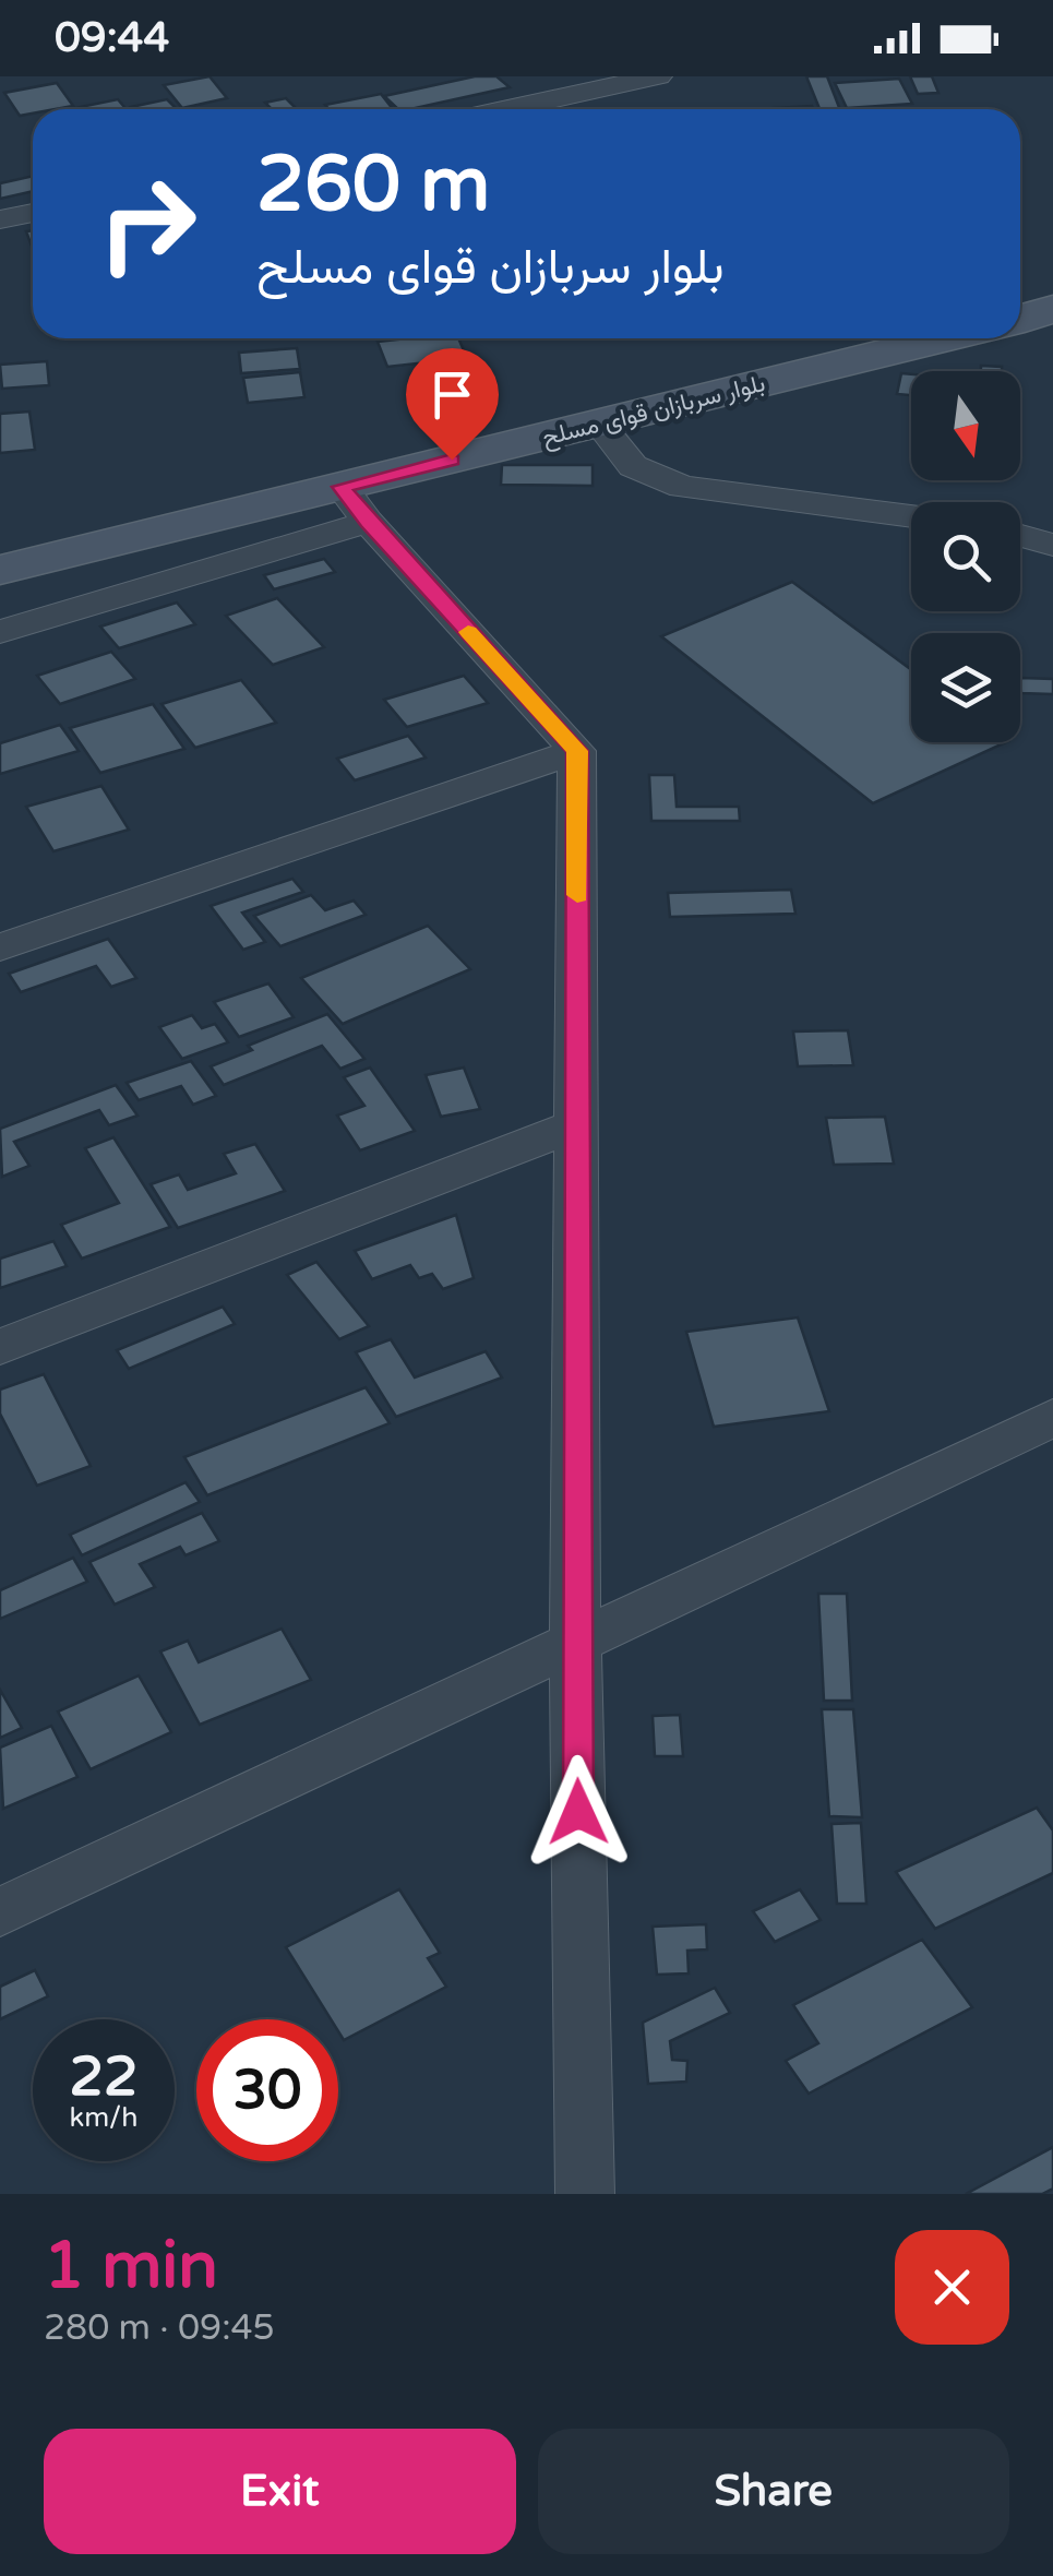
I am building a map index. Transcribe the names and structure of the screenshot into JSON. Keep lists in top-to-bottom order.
{
  "streets": {
    "main road": ["بلوار سربازان قوای مسلح"]
  },
  "north": "bottom",
  "page": {
    "status": "09:44",
    "turn": ["260 m", "بلوار سربازان قوای مسلح"],
    "speed": "22 km/h",
    "limit": "30",
    "heading": ["1 min", "280 m · 09:45"],
    "buttons": ["Exit", "Share"]
  }
}
